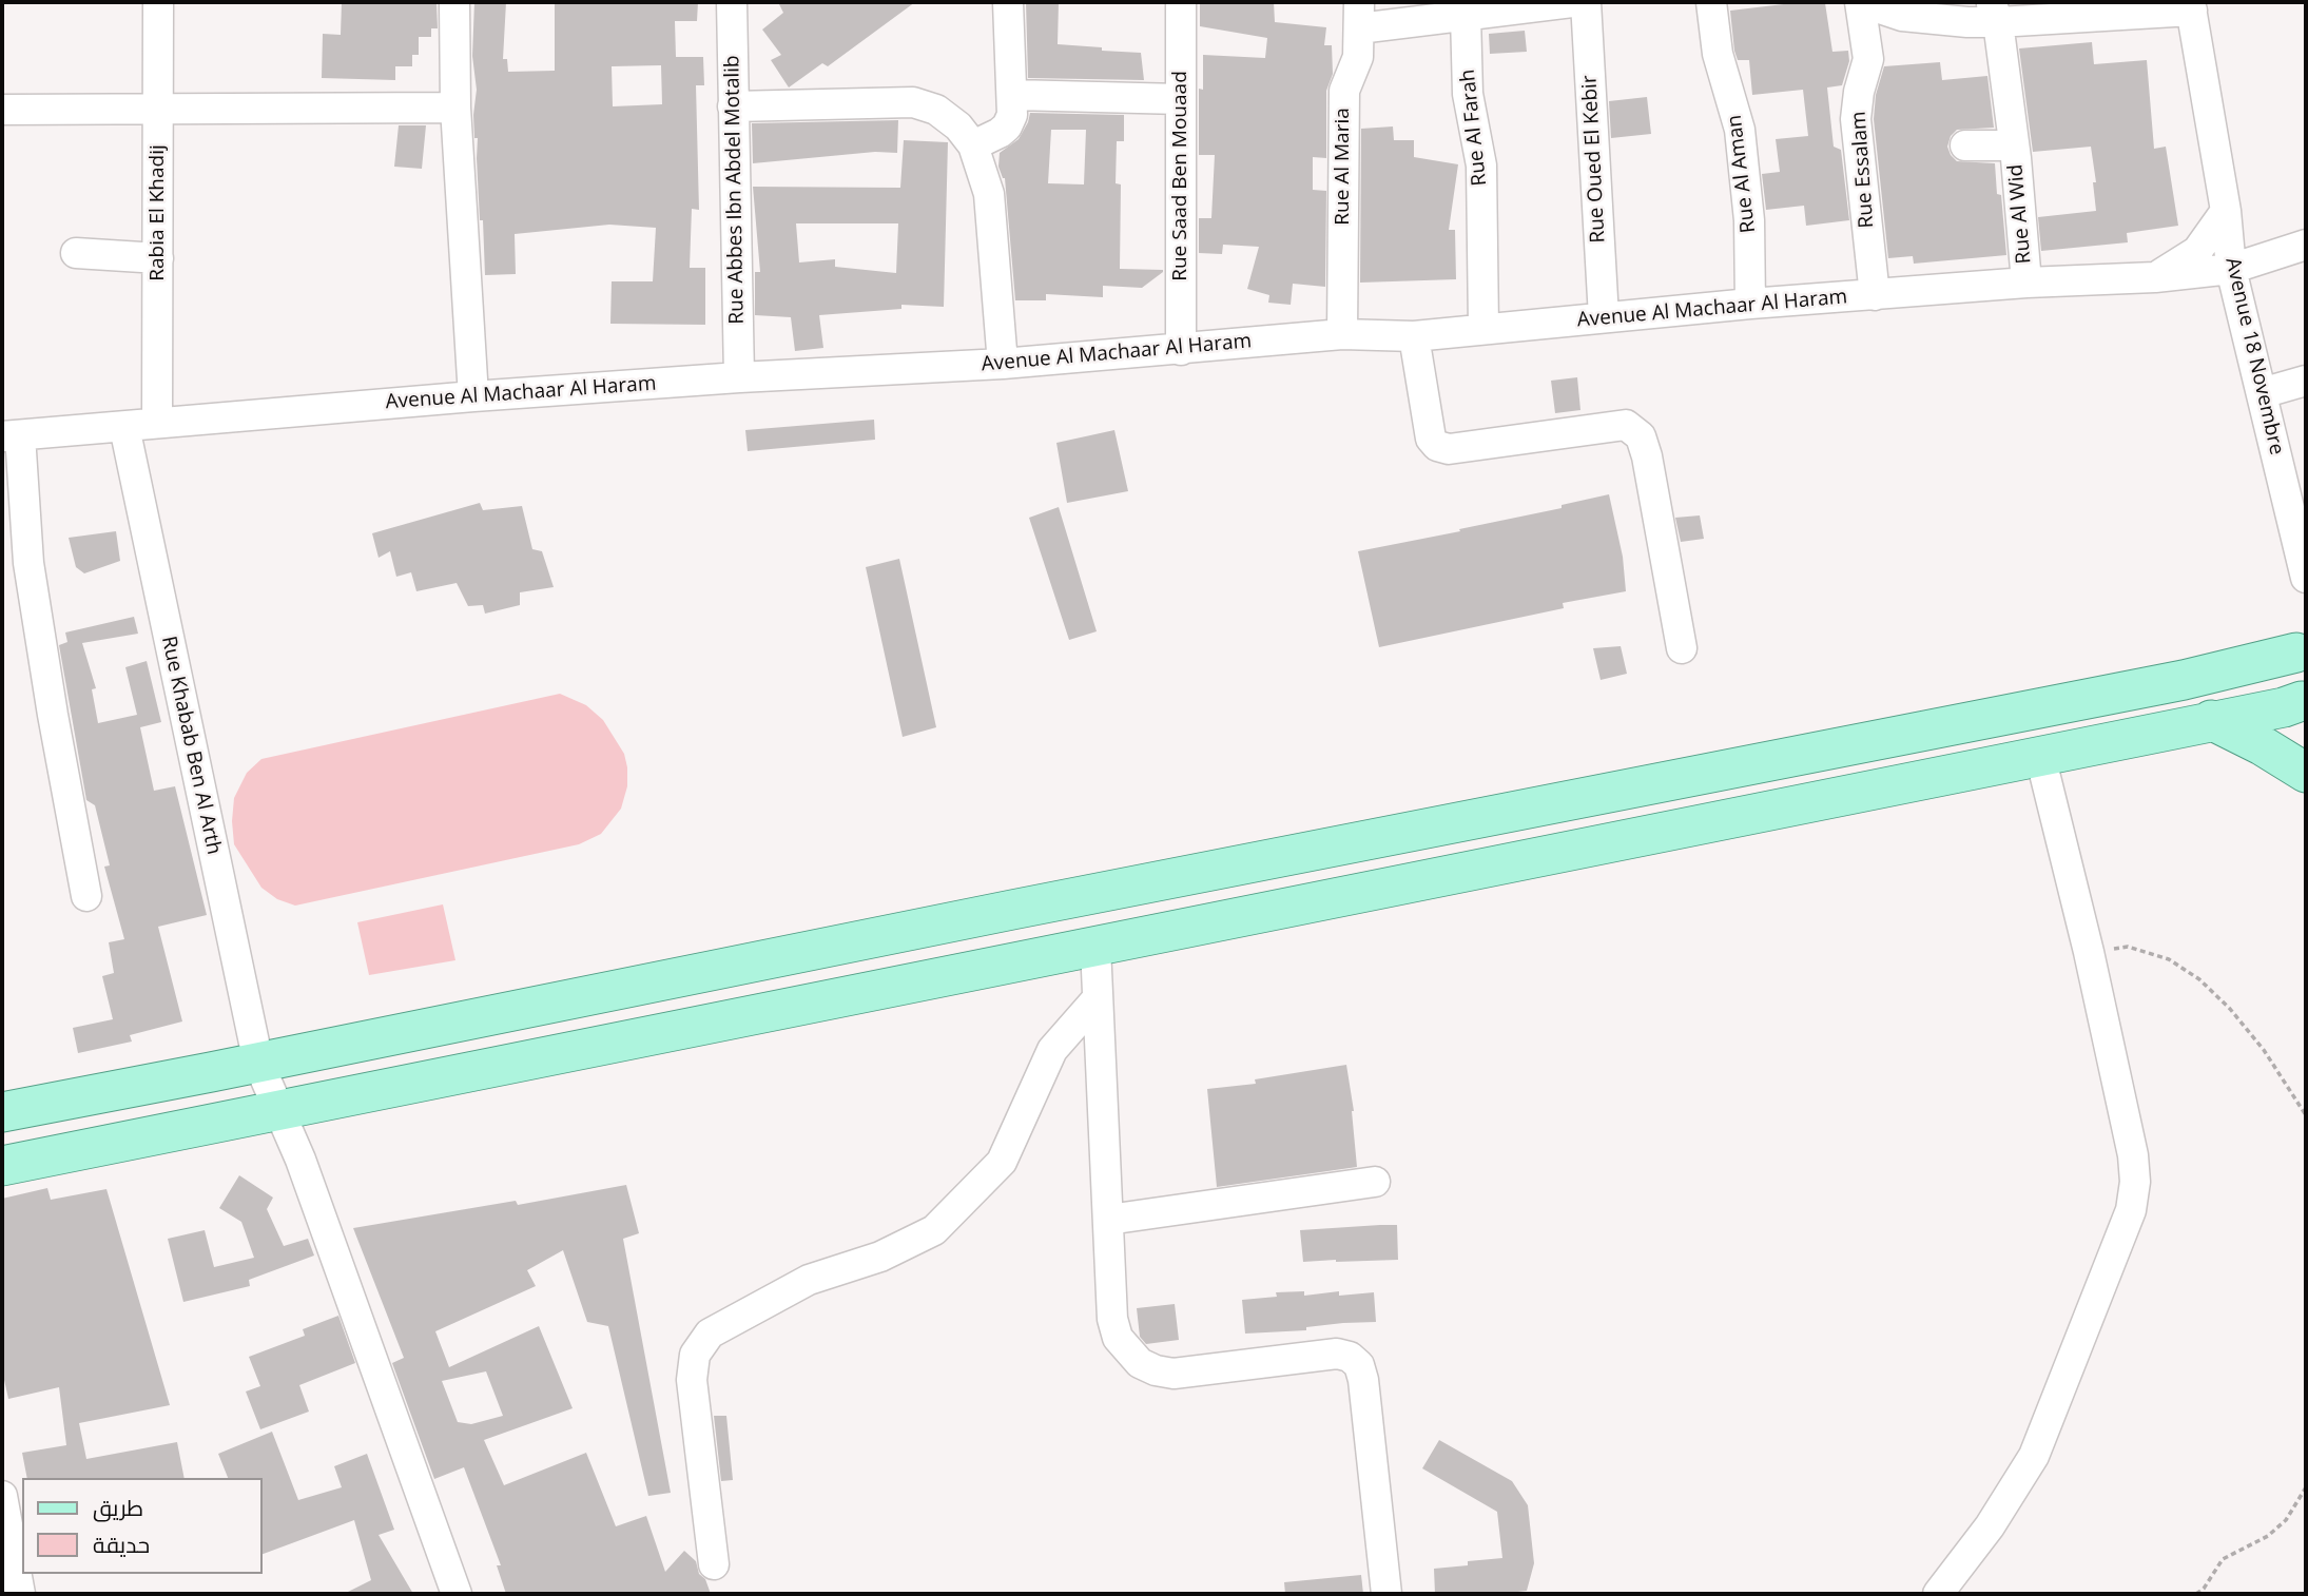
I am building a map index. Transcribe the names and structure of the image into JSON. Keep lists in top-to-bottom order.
{
  "streets": {
    "street": [
      "Rue Al Farah",
      "Rue Oued El Kebir",
      "Rue Al Maria",
      "Rue Essalam",
      "Rue Al Aman",
      "Rue Saad Ben Mouaad",
      "Rue Abbes Ibn Abdel Motalib",
      "Rabia El Khadij",
      "Rue Al Wid",
      "Avenue Al Machaar Al Haram",
      "Avenue 18 Novembre",
      "Rue Khabab Ben Al Arth"
    ]
  },
  "crossings": [
    ["Rue Al Farah", "Avenue Al Machaar Al Haram"],
    ["Rue Oued El Kebir", "Avenue Al Machaar Al Haram"],
    ["Rue Al Maria", "Avenue Al Machaar Al Haram"],
    ["Rue Essalam", "Avenue Al Machaar Al Haram"],
    ["Rue Al Aman", "Avenue Al Machaar Al Haram"],
    ["Rue Saad Ben Mouaad", "Avenue Al Machaar Al Haram"],
    ["Rue Abbes Ibn Abdel Motalib", "Avenue Al Machaar Al Haram"],
    ["Rabia El Khadij", "Avenue Al Machaar Al Haram"],
    ["Rue Al Wid", "Avenue Al Machaar Al Haram"],
    ["Avenue Al Machaar Al Haram", "Avenue 18 Novembre"],
    ["Avenue Al Machaar Al Haram", "Rue Khabab Ben Al Arth"]
  ],
  "legend": ["طريق", "حديقة"]
}
